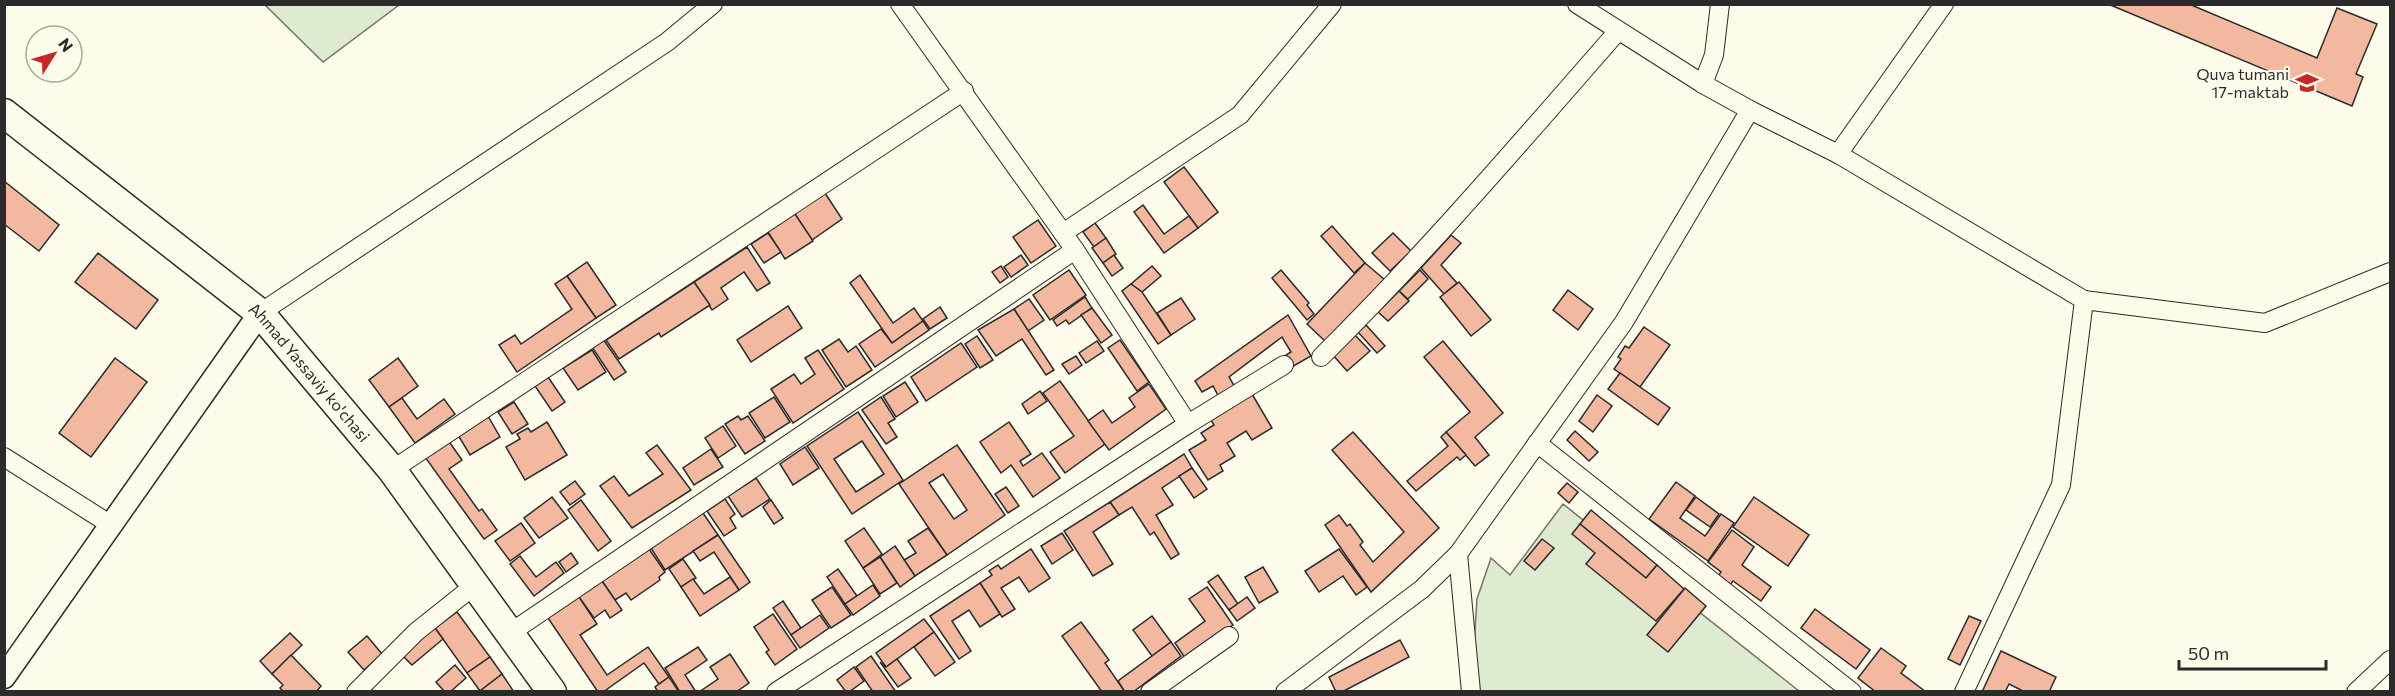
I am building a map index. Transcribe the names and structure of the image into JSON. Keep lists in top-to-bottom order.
{
  "streets": {
    "main road": ["Ahmad Yassaviy ko'chasi"]
  },
  "places": {
    "school or university": ["Quva tumani 17-maktab"]
  },
  "scale_bar": "50 m",
  "north": "top right"
}
